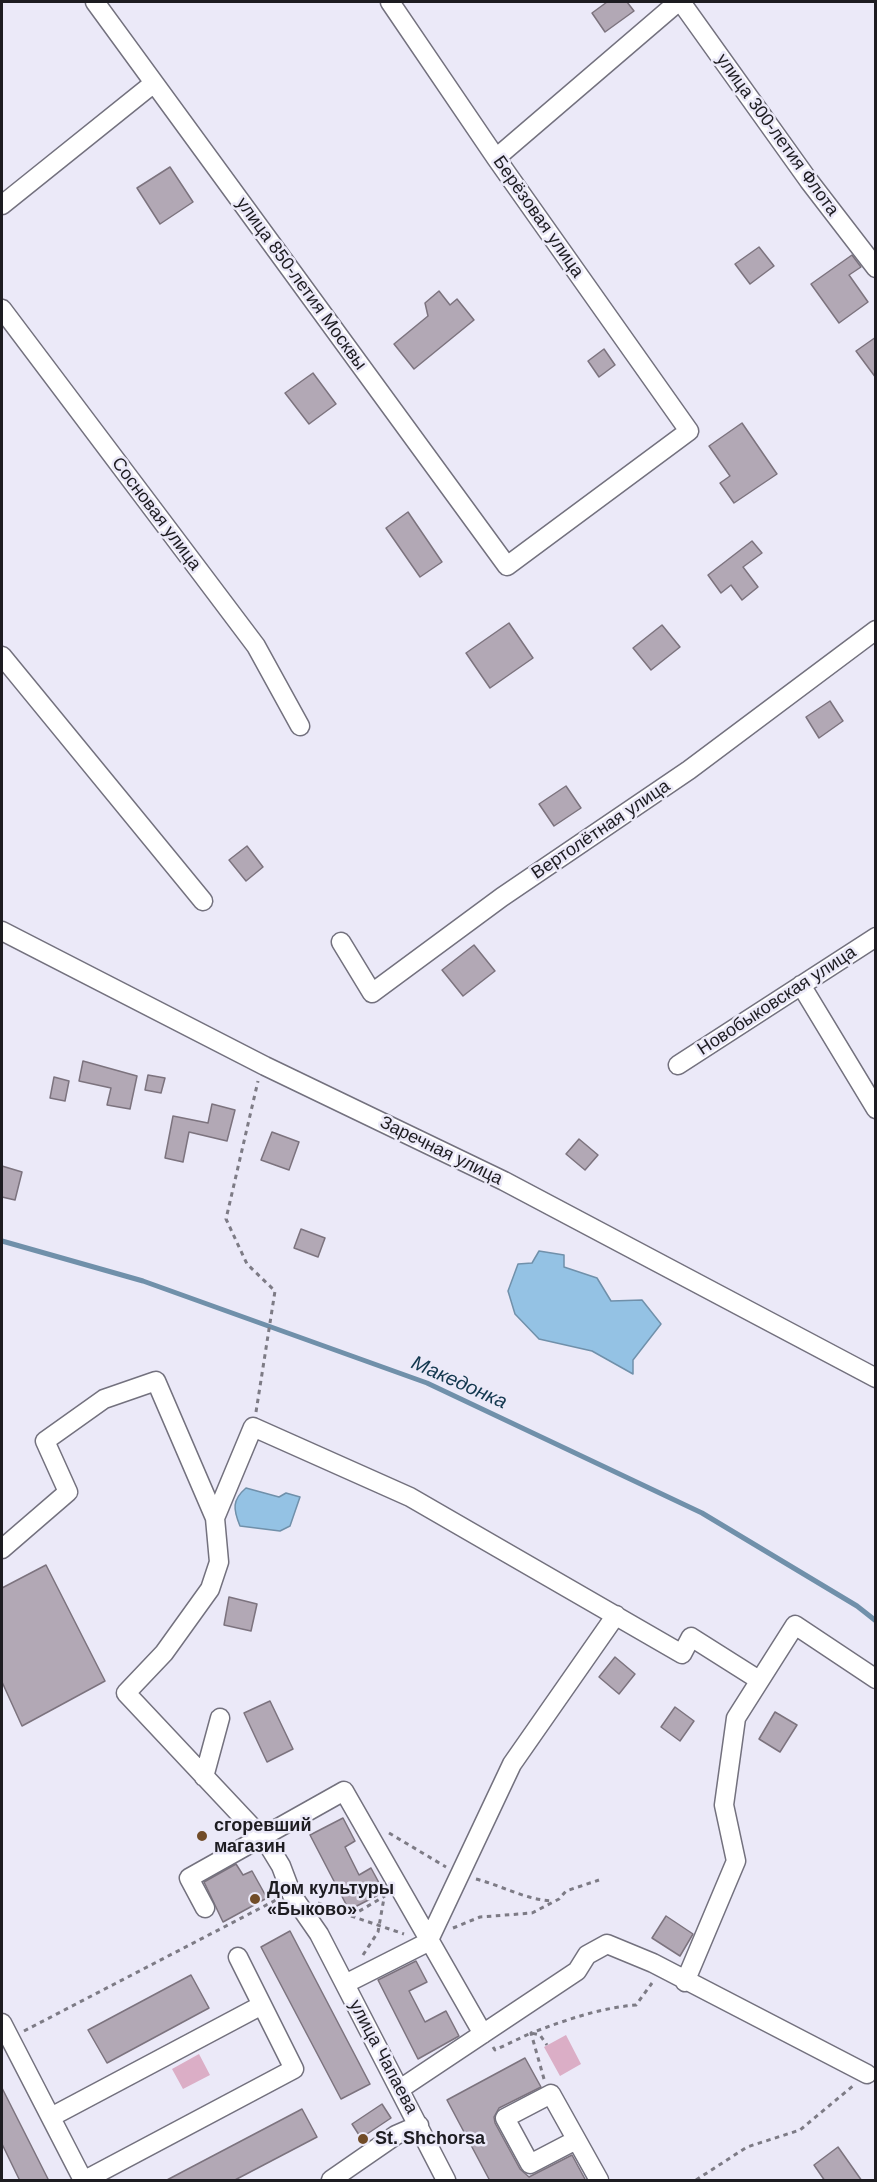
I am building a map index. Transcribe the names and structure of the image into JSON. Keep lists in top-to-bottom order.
{
  "streets": {
    "street": [
      "улица 300-летия Флота",
      "Берёзовая улица",
      "улица 850-летия Москвы",
      "Сосновая улица",
      "Вертолётная улица",
      "Новобыковская улица",
      "Заречная улица",
      "улица Чапаева"
    ]
  },
  "crossings": [
    ["Берёзовая улица", "улица 850-летия Москвы"]
  ],
  "water": ["Македонка"],
  "places": ["сгоревший магазин", "Дом культуры «Быково»", "St. Shchorsa"]
}
